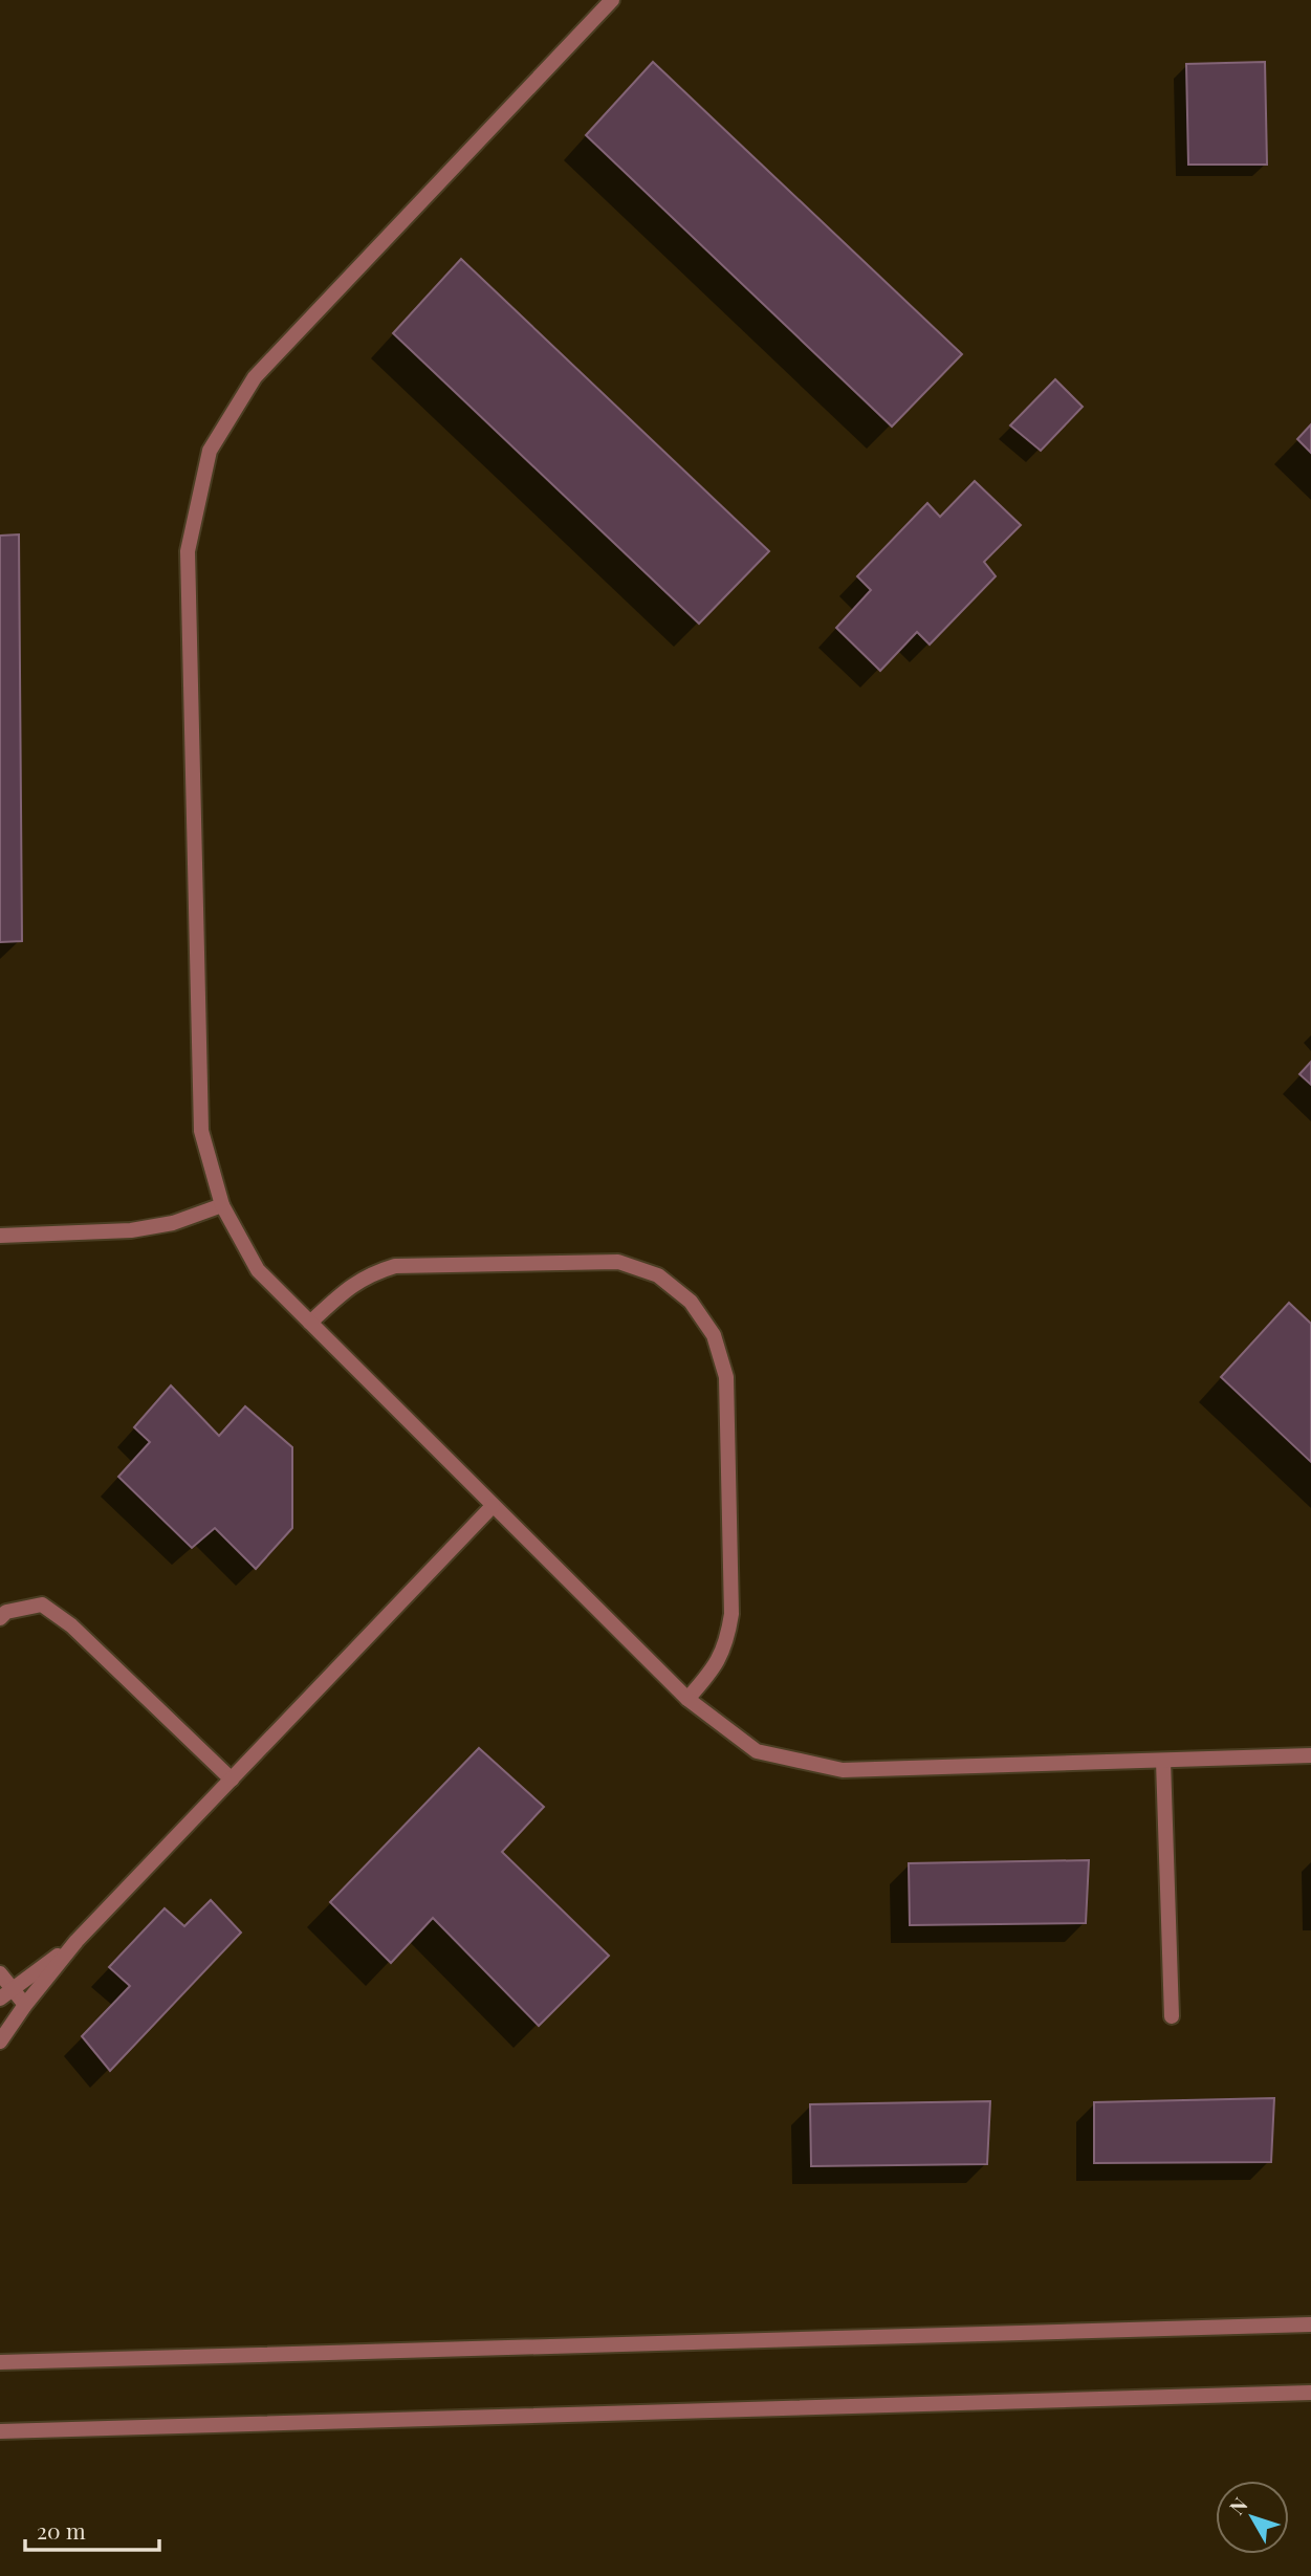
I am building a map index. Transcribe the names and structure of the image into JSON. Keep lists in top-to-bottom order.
{
  "scale_bar": "20 m",
  "north": "top left"
}
